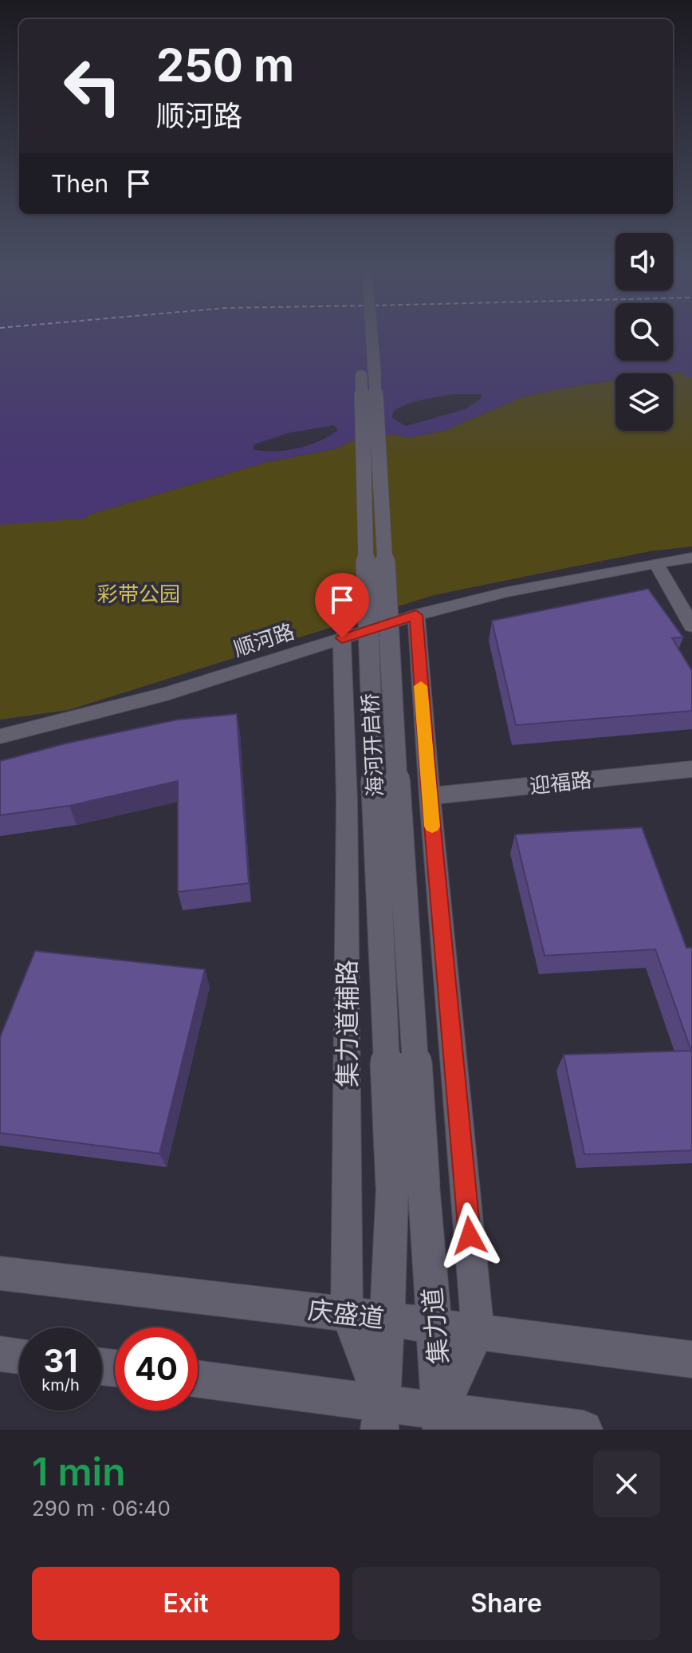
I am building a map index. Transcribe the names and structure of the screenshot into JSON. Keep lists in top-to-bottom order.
{
  "streets": {
    "main road": ["海河开启桥", "庆盛道", "集力道"],
    "street": ["顺河路", "迎福路", "集力道辅路"]
  },
  "crossings": [
    ["顺河路", "集力道辅路"],
    ["海河开启桥", "集力道"],
    ["集力道辅路", "庆盛道"],
    ["集力道辅路", "集力道"],
    ["庆盛道", "集力道"]
  ],
  "parks": ["彩带公园"],
  "page": {
    "turn": ["250 m", "顺河路"],
    "then": "Then",
    "speed": "31 km/h",
    "limit": "40",
    "heading": ["1 min", "290 m · 06:40"],
    "buttons": ["Exit", "Share"]
  }
}
